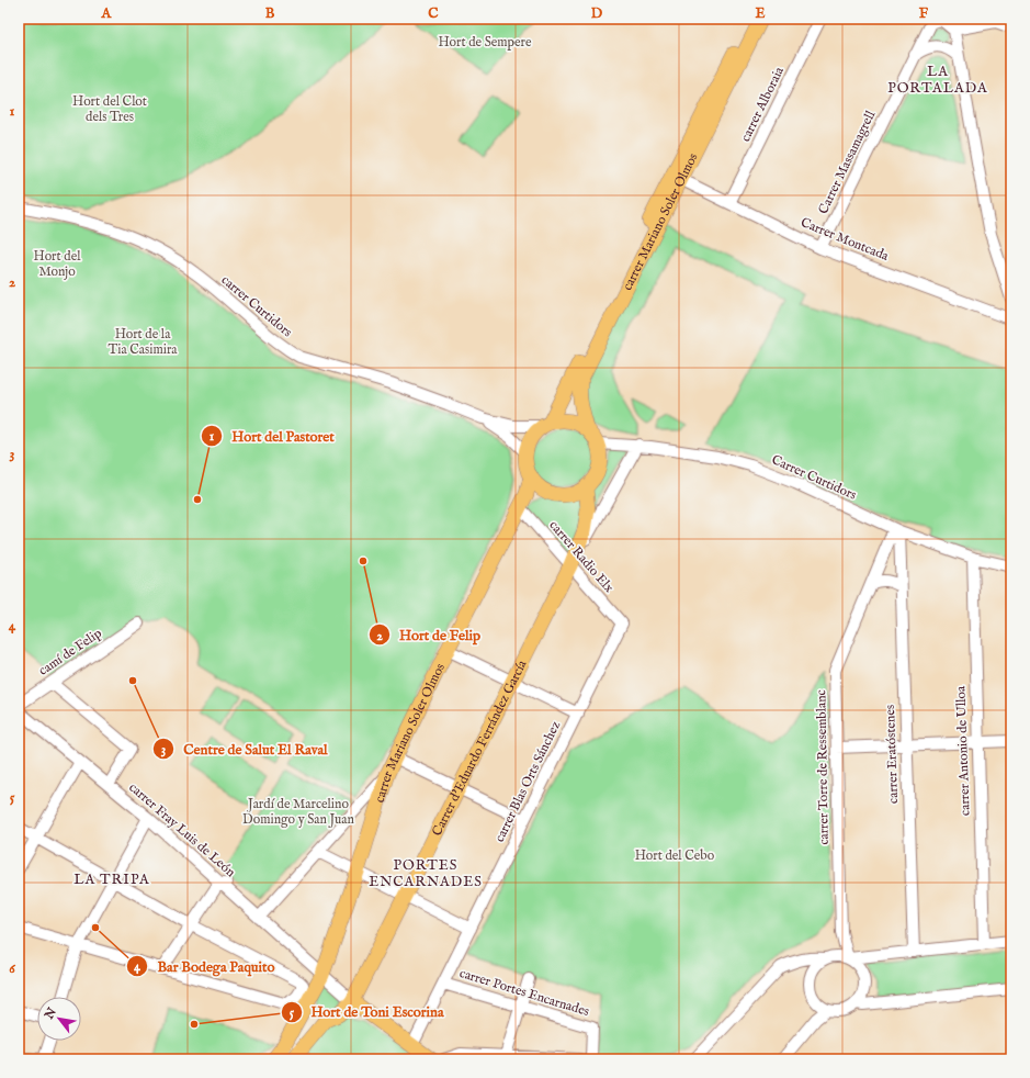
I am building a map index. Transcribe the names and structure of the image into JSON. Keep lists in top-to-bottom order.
{
  "streets": {
    "main road": ["carrer Mariano Soler Olmos", "Carrer d'Eduardo Ferrández García"],
    "street": [
      "carrer Alboraia",
      "Carrer Massamagrell",
      "Carrer Montcada",
      "carrer Curtidors",
      "Carrer Curtidors",
      "carrer Radio Elx",
      "camí de Felip",
      "carrer Antonio de Ulloa",
      "carrer Eratóstenes",
      "carrer Torre de Ressemblanc",
      "carrer Blas Orts Sánchez",
      "carrer Fray Luis de León",
      "carrer Portes Encarnades"
    ]
  },
  "crossings": [
    ["carrer Alboraia", "Carrer Montcada"],
    ["Carrer Massamagrell", "Carrer Montcada"],
    ["carrer Mariano Soler Olmos", "Carrer Montcada"],
    ["carrer Mariano Soler Olmos", "carrer Curtidors"],
    ["carrer Mariano Soler Olmos", "Carrer Curtidors"],
    ["carrer Mariano Soler Olmos", "carrer Radio Elx"],
    ["carrer Mariano Soler Olmos", "Carrer d'Eduardo Ferrández García"],
    ["carrer Mariano Soler Olmos", "carrer Fray Luis de León"],
    ["carrer Curtidors", "Carrer Curtidors"],
    ["carrer Curtidors", "Carrer d'Eduardo Ferrández García"],
    ["Carrer Curtidors", "Carrer d'Eduardo Ferrández García"],
    ["Carrer Curtidors", "carrer Antonio de Ulloa"],
    ["Carrer Curtidors", "carrer Eratóstenes"],
    ["Carrer Curtidors", "carrer Torre de Ressemblanc"],
    ["carrer Radio Elx", "Carrer d'Eduardo Ferrández García"],
    ["carrer Radio Elx", "carrer Blas Orts Sánchez"],
    ["Carrer d'Eduardo Ferrández García", "carrer Fray Luis de León"],
    ["carrer Eratóstenes", "carrer Torre de Ressemblanc"],
    ["carrer Blas Orts Sánchez", "carrer Portes Encarnades"]
  ],
  "districts": ["LA PORTALADA", "PORTES ENCARNADES", "LA TRIPA"],
  "parks": [
    "Hort de Sempere",
    "Hort del Clot dels Tres",
    "Hort del Monjo",
    "Hort de la Tia Casimira",
    "Jardí de Marcelino Domingo y San Juan",
    "Hort del Cebo"
  ],
  "places": [
    "Hort del Pastoret",
    "Hort de Felip",
    "Centre de Salut El Raval",
    "Bar Bodega Paquito",
    "Hort de Toni Escorina"
  ],
  "north": "top left",
  "grid": {
    "columns": [
      "A",
      "B",
      "C",
      "D",
      "E",
      "F"
    ],
    "rows": [
      "1",
      "2",
      "3",
      "4",
      "5",
      "6"
    ]
  }
}
